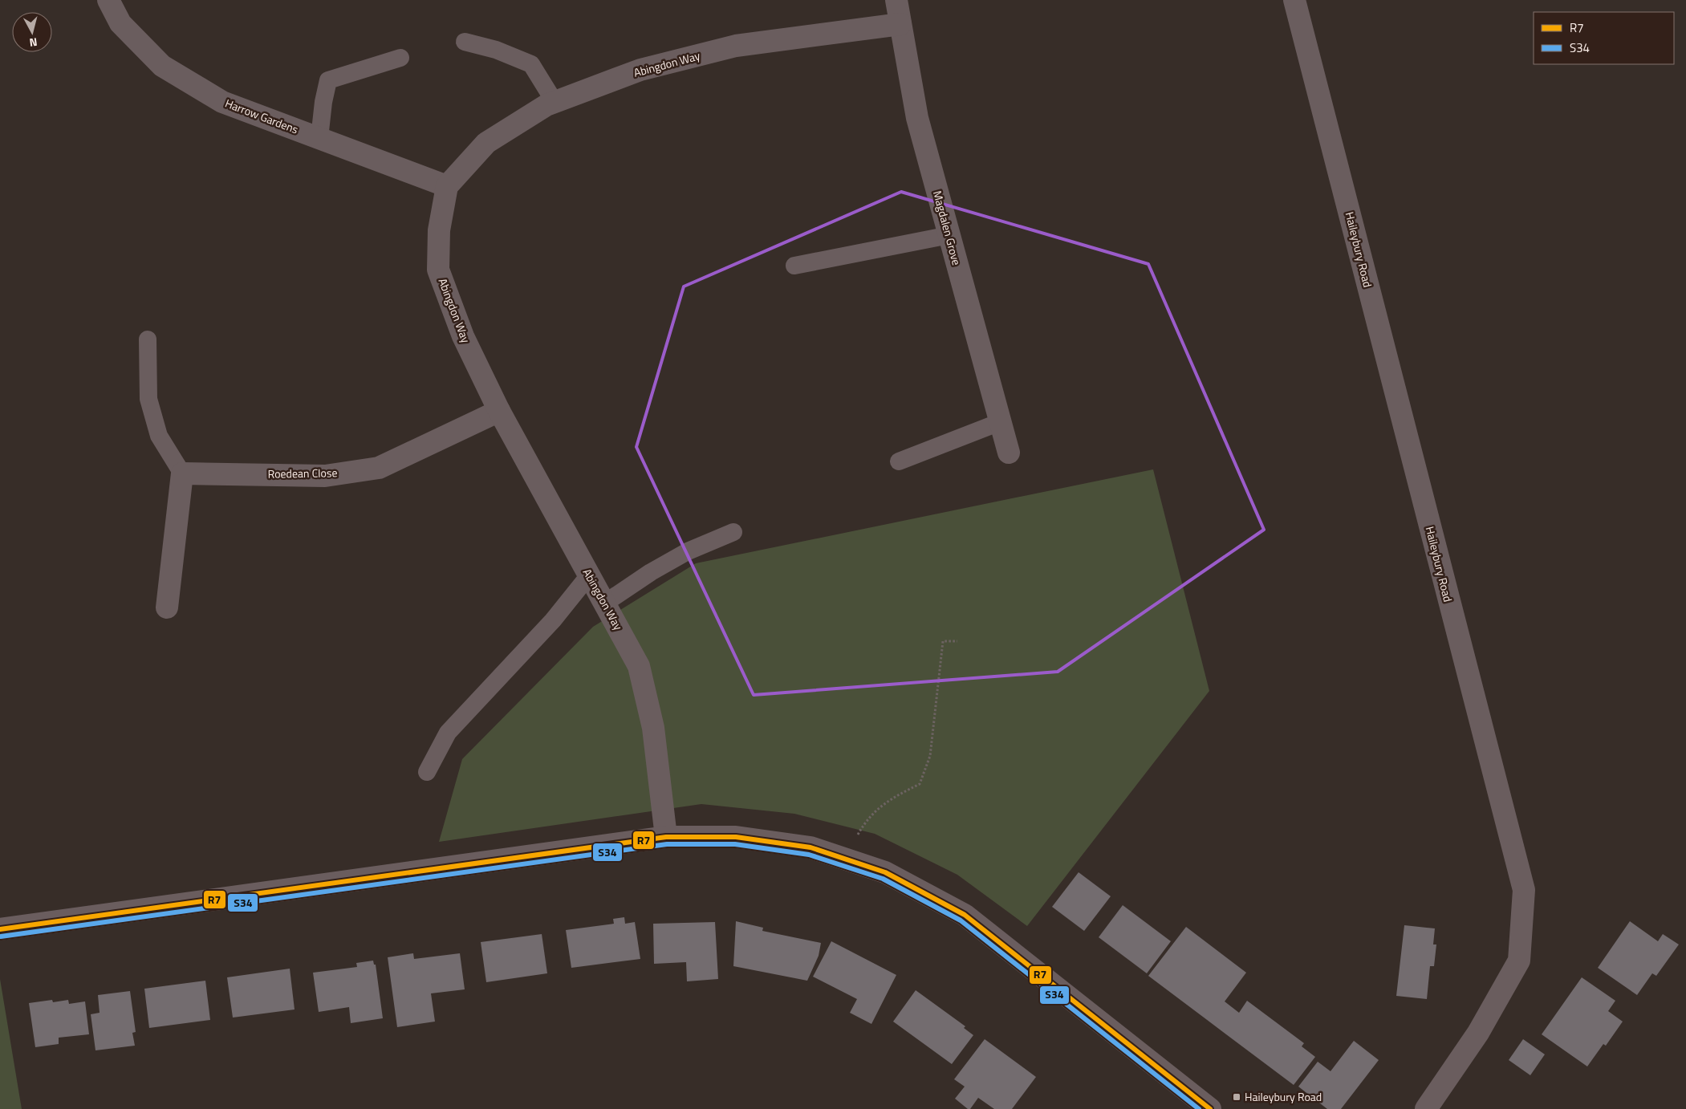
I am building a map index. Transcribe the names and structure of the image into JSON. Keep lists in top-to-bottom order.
{
  "streets": {
    "street": [
      "Abingdon Way",
      "Harrow Gardens",
      "Magdalen Grove",
      "Haileybury Road",
      "Roedean Close"
    ]
  },
  "crossings": [
    ["Abingdon Way", "Harrow Gardens"],
    ["Abingdon Way", "Magdalen Grove"],
    ["Abingdon Way", "Roedean Close"]
  ],
  "places": {
    "transit": ["Haileybury Road"]
  },
  "lines": ["transit line R7", "transit line S34"],
  "legend": ["R7", "S34"],
  "north": "bottom"
}
